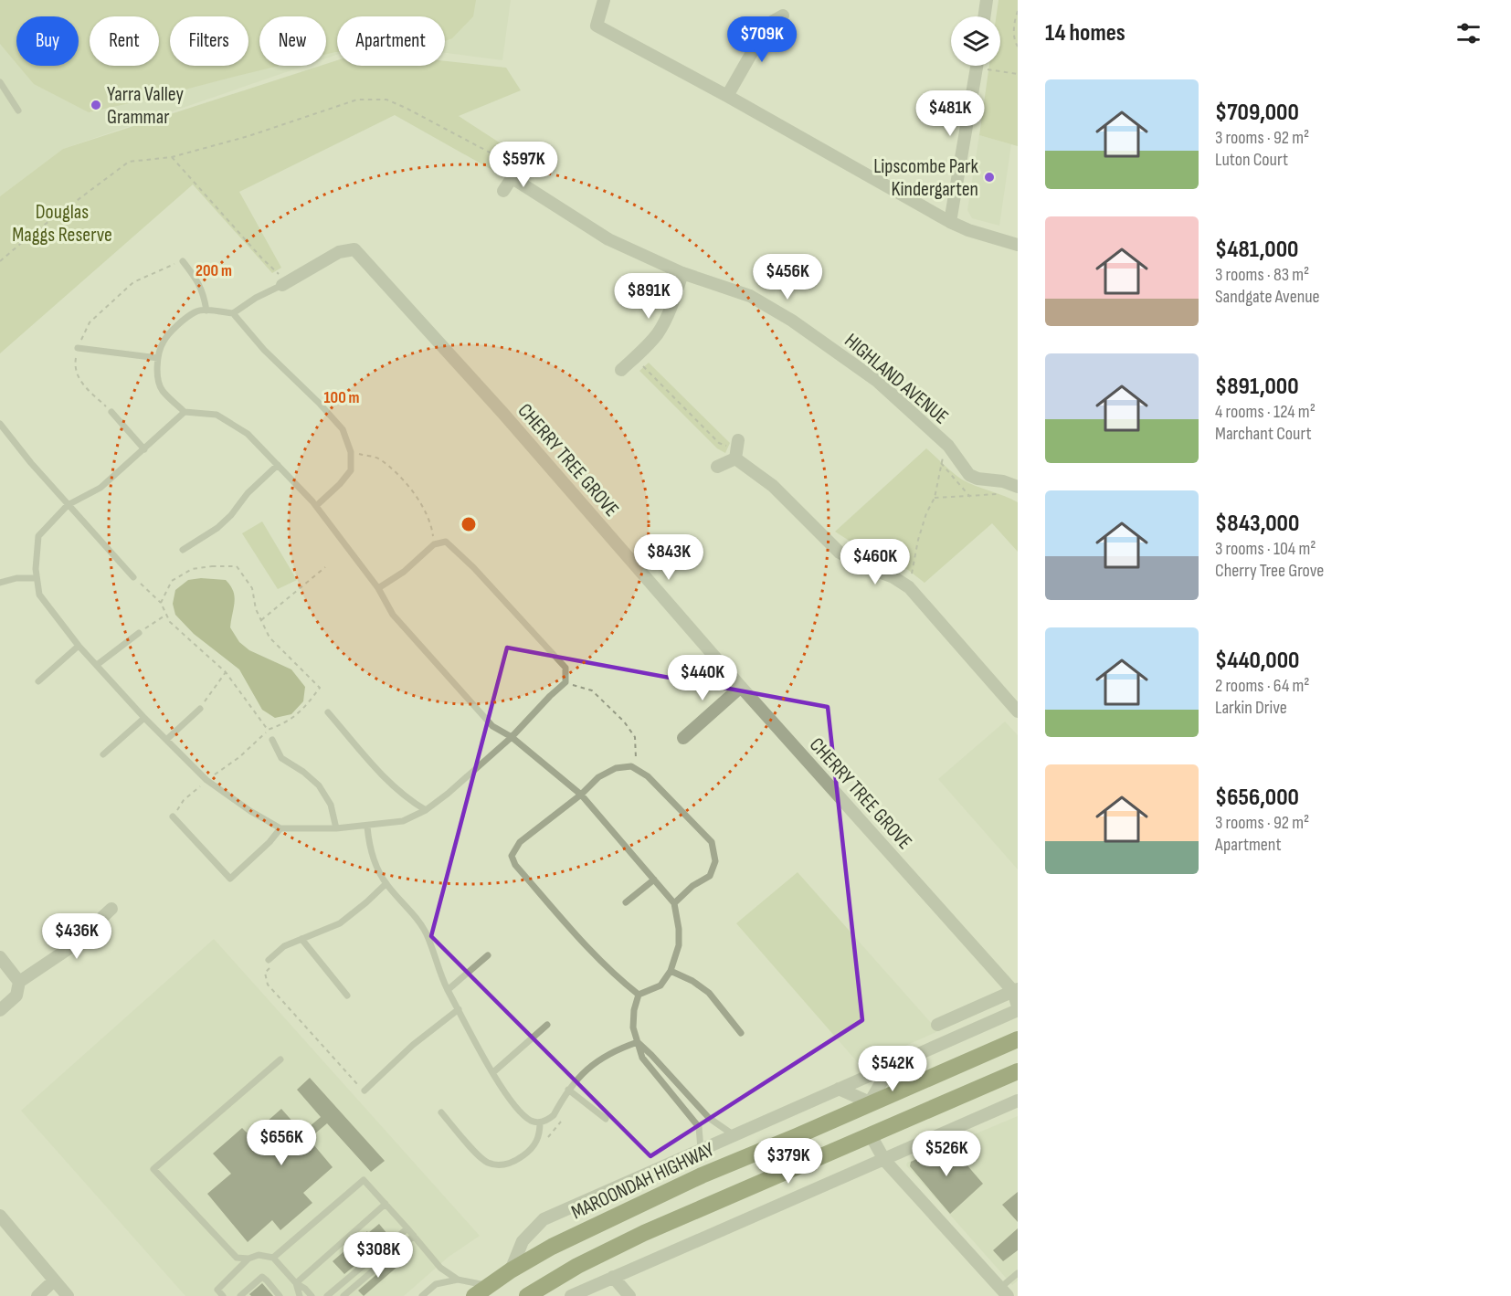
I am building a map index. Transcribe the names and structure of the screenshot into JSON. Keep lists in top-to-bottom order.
{
  "streets": {
    "highway": ["MAROONDAH HIGHWAY"],
    "street": ["HIGHLAND AVENUE", "CHERRY TREE GROVE"]
  },
  "parks": ["Douglas Maggs Reserve"],
  "places": ["Yarra Valley Grammar", "Lipscombe Park Kindergarten"],
  "page": {
    "heading": "14 homes",
    "price": [
      "$709K",
      "$481K",
      "$597K",
      "$456K",
      "$891K",
      "$843K",
      "$460K",
      "$440K",
      "$436K",
      "$542K",
      "$656K",
      "$526K",
      "$379K",
      "$308K"
    ],
    "chip": [
      "Buy",
      "Rent",
      "Filters",
      "New",
      "Apartment"
    ],
    "list": [
      {
        "name": "$709,000",
        "note": "3 rooms · 92 m² · Luton Court"
      },
      {
        "name": "$481,000",
        "note": "3 rooms · 83 m² · Sandgate Avenue"
      },
      {
        "name": "$891,000",
        "note": "4 rooms · 124 m² · Marchant Court"
      },
      {
        "name": "$843,000",
        "note": "3 rooms · 104 m² · Cherry Tree Grove"
      },
      {
        "name": "$440,000",
        "note": "2 rooms · 64 m² · Larkin Drive"
      },
      {
        "name": "$656,000",
        "note": "3 rooms · 92 m² · Apartment"
      }
    ]
  },
  "rings": ["200 m", "100 m"]
}
